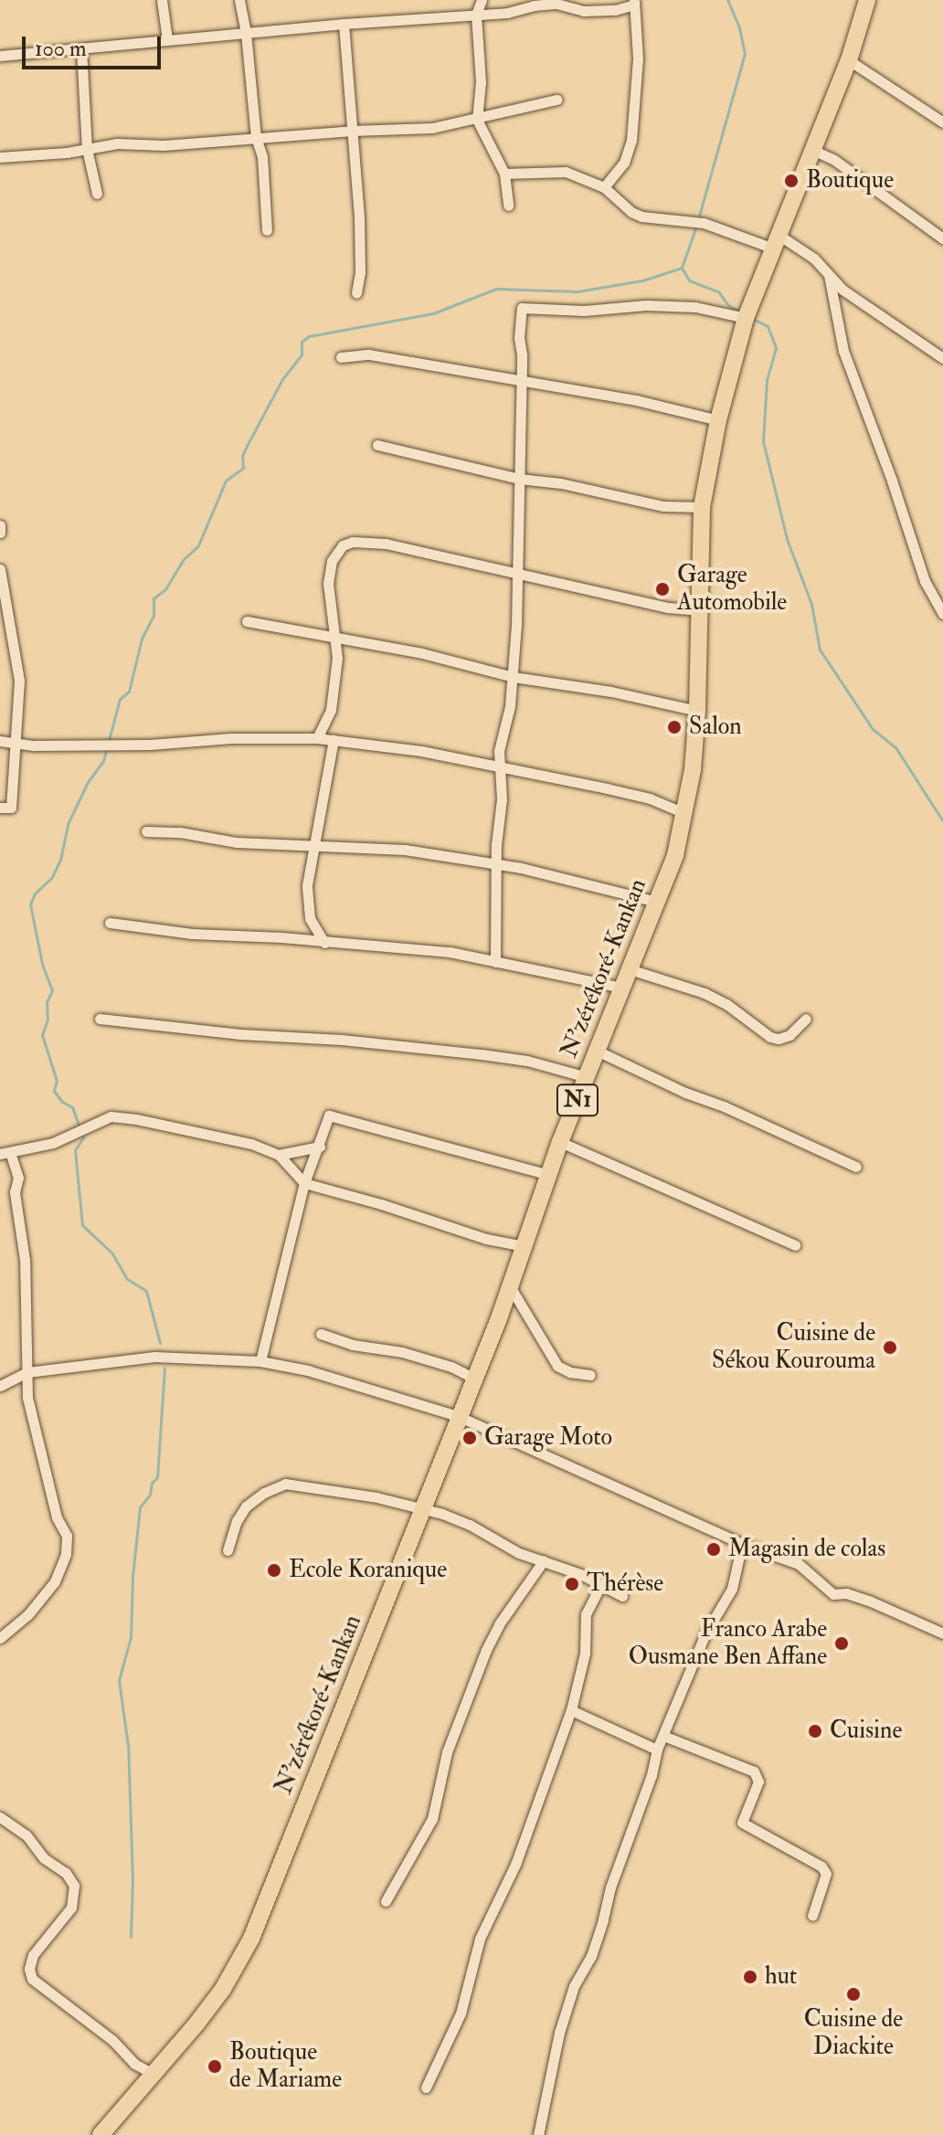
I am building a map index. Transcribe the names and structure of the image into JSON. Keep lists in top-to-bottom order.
{
  "streets": {
    "highway": ["N'zérékoré-Kankan", "N1"]
  },
  "places": [
    "Boutique",
    "Garage Automobile",
    "Salon",
    "Cuisine de Sékou Kourouma",
    "Garage Moto",
    "Magasin de colas",
    "Ecole Koranique",
    "Thérèse",
    "Franco Arabe Ousmane Ben Affane",
    "Cuisine",
    "hut",
    "Cuisine de Diackite",
    "Boutique de Mariame"
  ],
  "scale_bar": "100 m"
}
